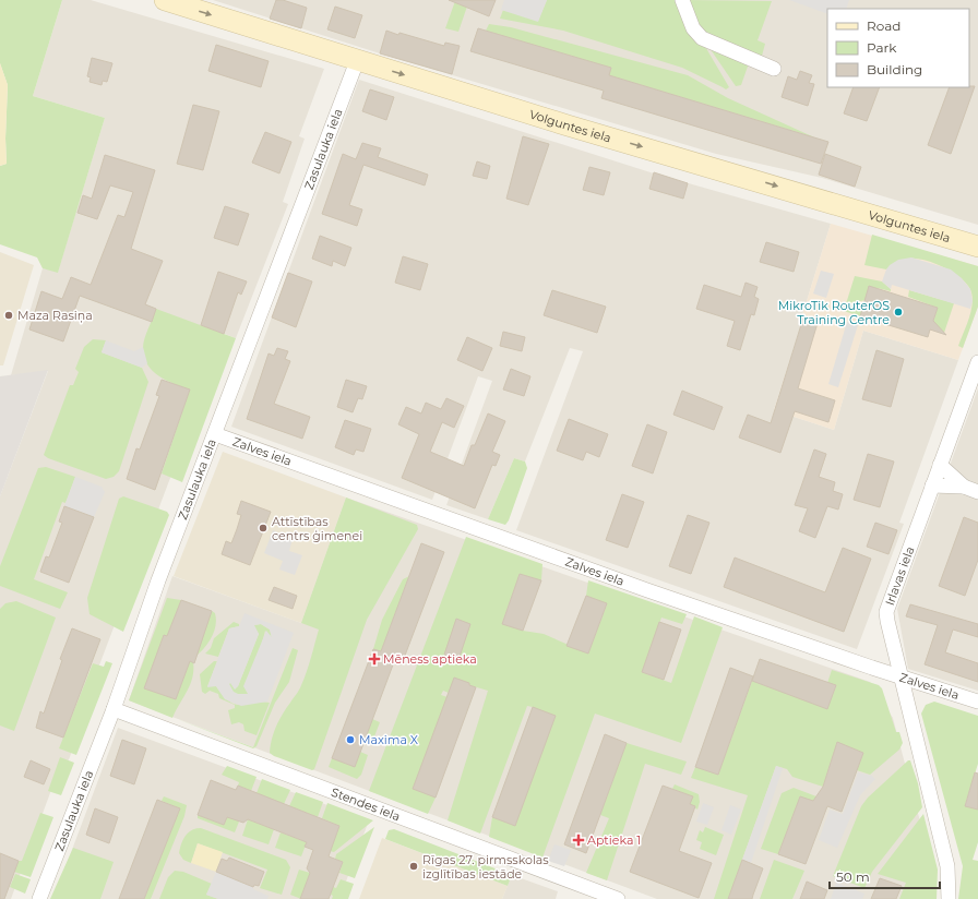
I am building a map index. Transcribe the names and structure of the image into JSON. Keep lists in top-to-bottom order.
{
  "streets": {
    "street": [
      "Volguntes iela",
      "Zasulauka iela",
      "Zalves iela",
      "Irlavas iela",
      "Stendes iela"
    ]
  },
  "crossings": [
    ["Volguntes iela", "Zasulauka iela"],
    ["Zasulauka iela", "Zalves iela"],
    ["Zasulauka iela", "Stendes iela"],
    ["Zalves iela", "Irlavas iela"]
  ],
  "one_way": ["Volguntes iela"],
  "places": {
    "other": [
      "MikroTik RouterOS Training Centre",
      "Maza Rasiņa",
      "Attīstības centrs ģimenei",
      "Maxima X",
      "Rīgas 27. pirmsskolas izglītības iestāde"
    ],
    "health": ["Mēness aptieka", "Aptieka 1"]
  },
  "legend": ["Road", "Park", "Building"],
  "scale_bar": "50 m"
}
